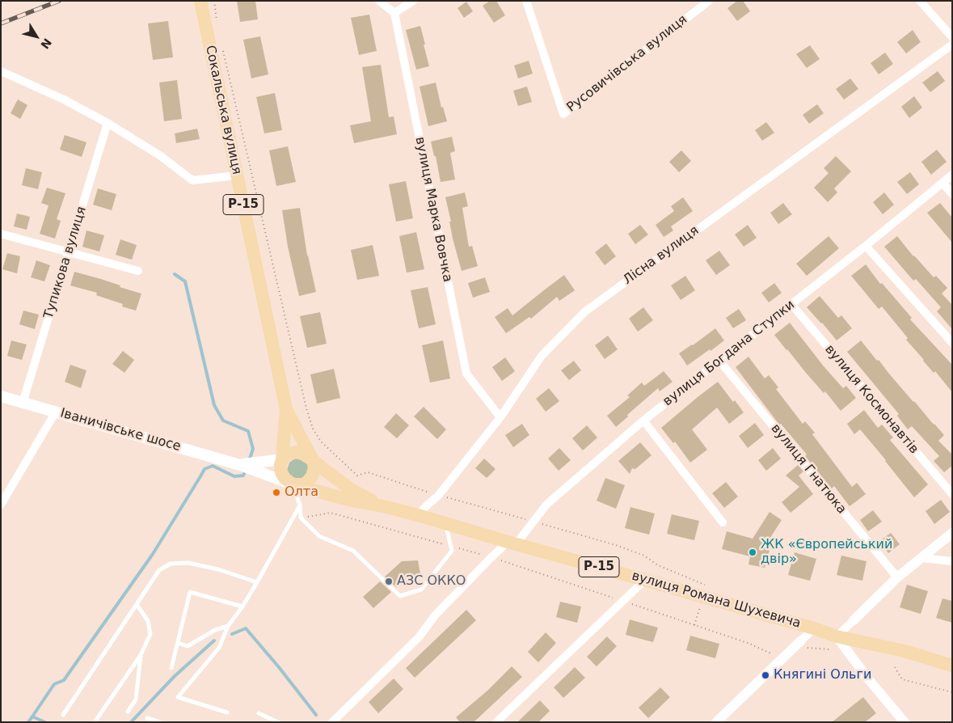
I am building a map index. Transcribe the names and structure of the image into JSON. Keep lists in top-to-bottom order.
{
  "streets": {
    "main road": [
      "Сокальська вулиця",
      "Р-15",
      "Іваничівське шосе",
      "вулиця Романа Шухевича"
    ],
    "street": [
      "Русовичівська вулиця",
      "вулиця Марка Вовчка",
      "Лісна вулиця",
      "Тупикова вулиця",
      "вулиця Богдана Ступки",
      "вулиця Космонавтів",
      "вулиця Гнатюка"
    ]
  },
  "crossings": [
    ["Сокальська вулиця", "Р-15"],
    ["Р-15", "Іваничівське шосе"],
    ["Р-15", "вулиця Романа Шухевича"],
    ["вулиця Марка Вовчка", "Лісна вулиця"],
    ["Лісна вулиця", "вулиця Романа Шухевича"],
    ["Тупикова вулиця", "Іваничівське шосе"],
    ["вулиця Богдана Ступки", "вулиця Космонавтів"],
    ["вулиця Богдана Ступки", "вулиця Гнатюка"],
    ["вулиця Богдана Ступки", "вулиця Романа Шухевича"],
    ["Іваничівське шосе", "вулиця Романа Шухевича"]
  ],
  "places": [
    "Олта",
    "ЖК «Європейський двір»",
    "АЗС ОККО",
    "Княгині Ольги"
  ],
  "north": "bottom right"
}
